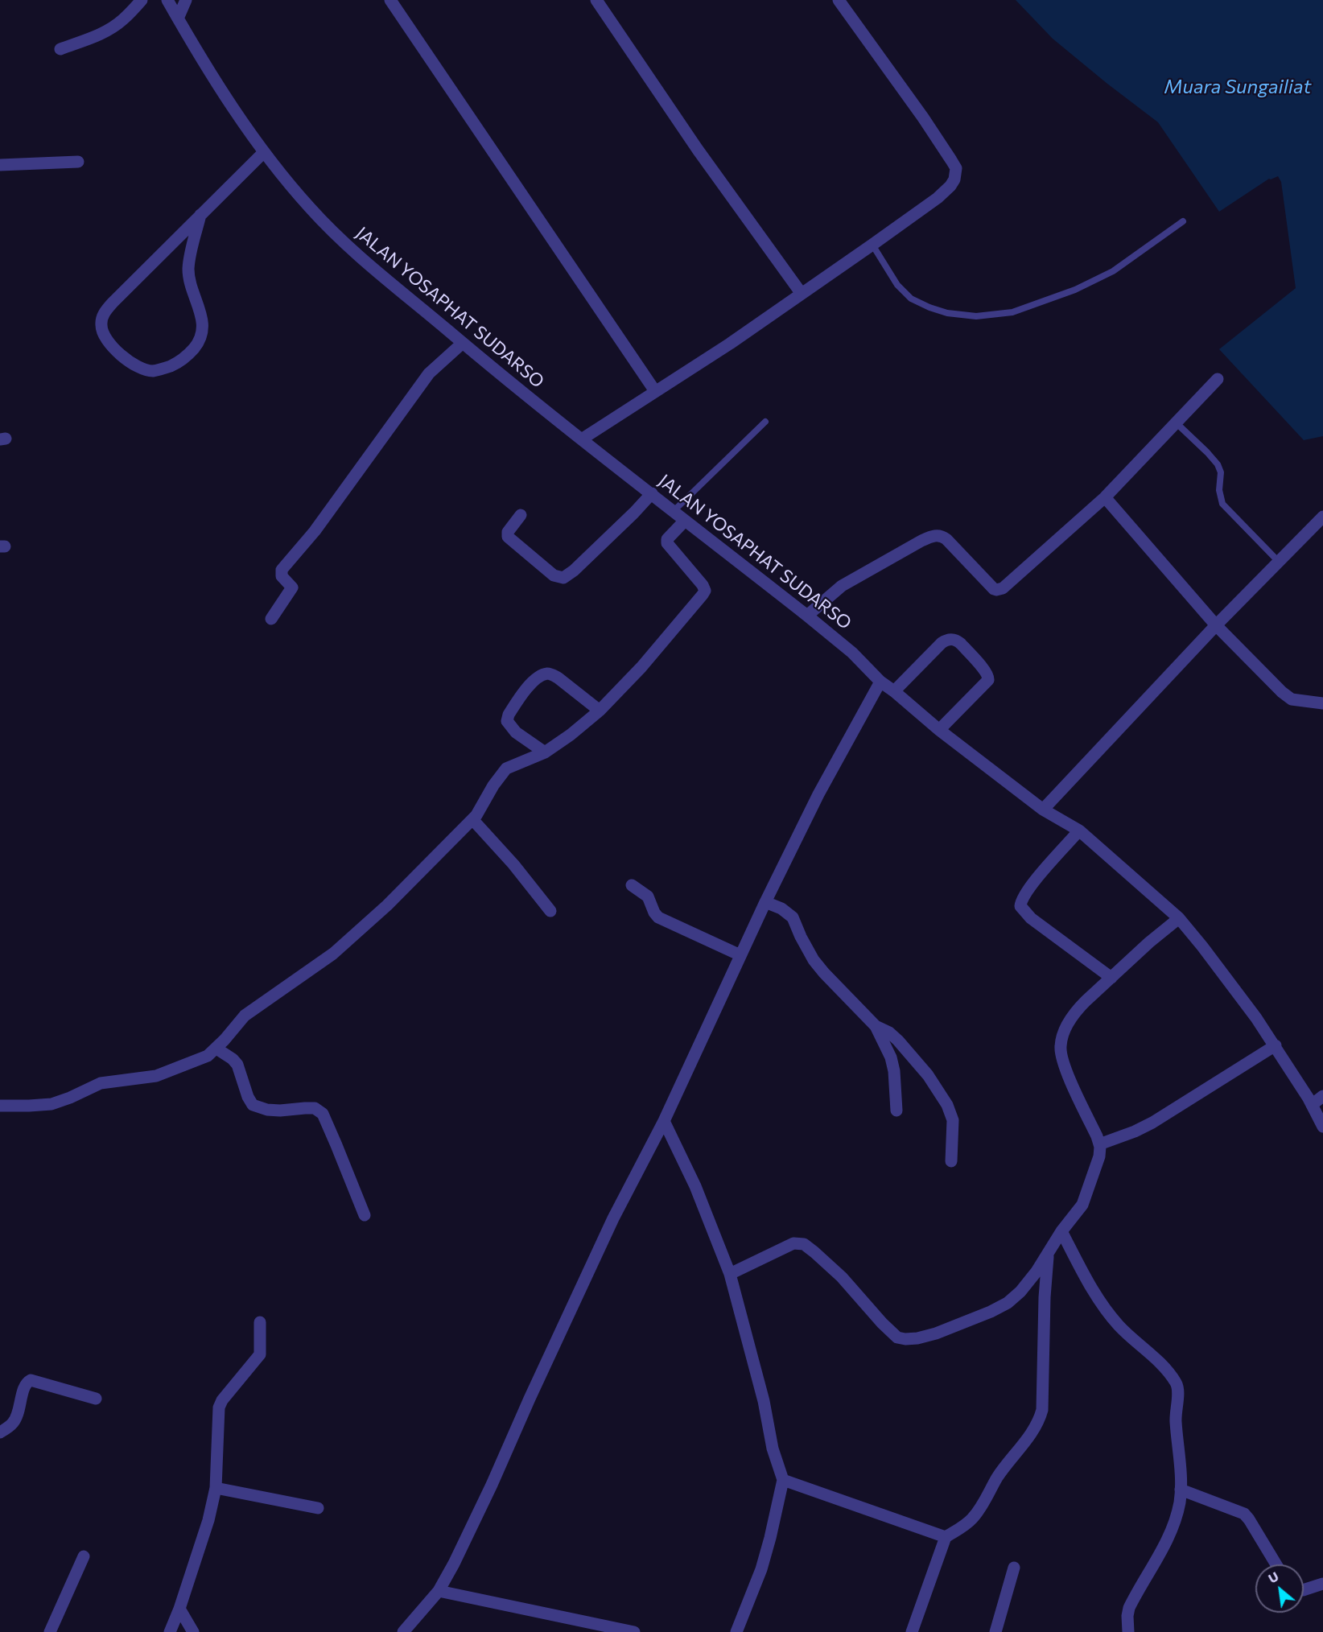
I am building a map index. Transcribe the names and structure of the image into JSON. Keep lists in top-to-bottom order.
{
  "streets": {
    "street": ["JALAN YOSAPHAT SUDARSO"]
  },
  "water": ["Muara Sungailiat"],
  "north": "top left"
}
